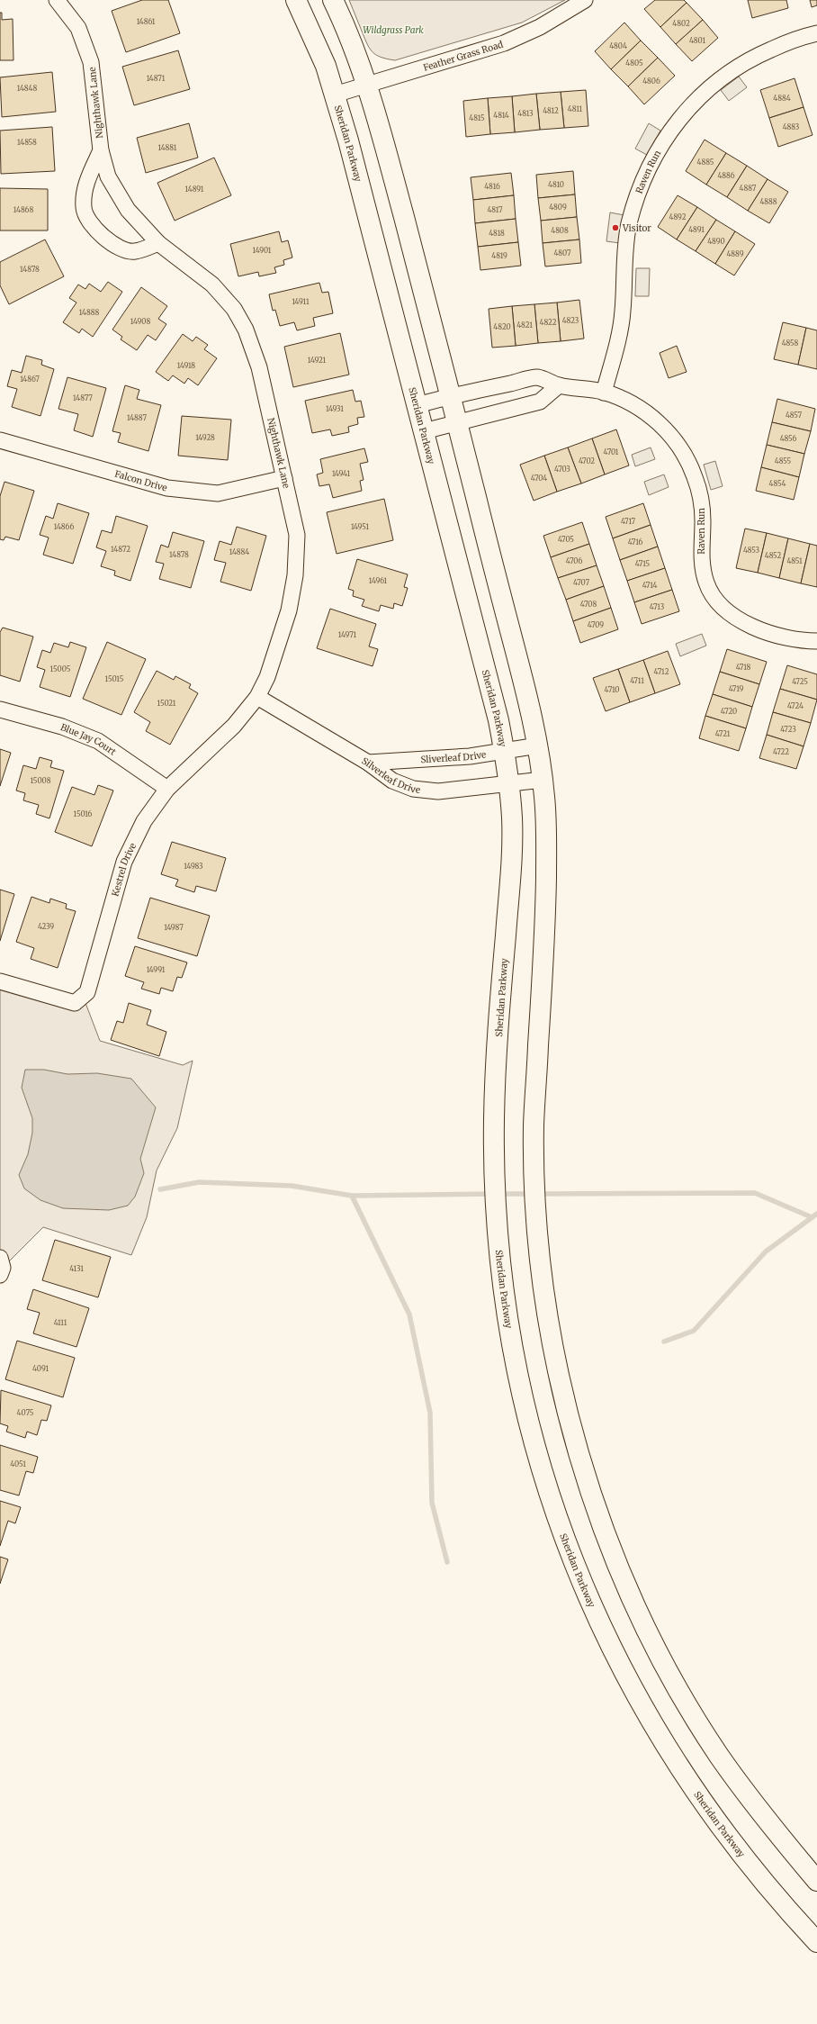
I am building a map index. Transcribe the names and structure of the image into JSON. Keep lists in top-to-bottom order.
{
  "streets": {
    "main road": ["Sheridan Parkway"],
    "street": [
      "Feather Grass Road",
      "Nighthawk Lane",
      "Raven Run",
      "Falcon Drive",
      "Blue Jay Court",
      "Sliverleaf Drive",
      "Silverleaf Drive",
      "Kestrel Drive"
    ]
  },
  "crossings": [
    ["Feather Grass Road", "Sheridan Parkway"],
    ["Nighthawk Lane", "Falcon Drive"],
    ["Nighthawk Lane", "Silverleaf Drive"],
    ["Nighthawk Lane", "Kestrel Drive"],
    ["Sheridan Parkway", "Raven Run"],
    ["Sheridan Parkway", "Sliverleaf Drive"],
    ["Sheridan Parkway", "Silverleaf Drive"],
    ["Blue Jay Court", "Kestrel Drive"],
    ["Sliverleaf Drive", "Silverleaf Drive"],
    ["Silverleaf Drive", "Kestrel Drive"]
  ],
  "parks": ["Wildgrass Park"],
  "places": ["Visitor"],
  "house_numbers": [
    "14861",
    "4802",
    "4801",
    "4804",
    "4805",
    "14871",
    "4806",
    "14848",
    "4884",
    "4811",
    "4812",
    "4813",
    "4814",
    "4815",
    "4883",
    "14858",
    "14881",
    "4885",
    "4886",
    "4810",
    "4816",
    "4887",
    "14891",
    "4888",
    "4809",
    "14868",
    "4817",
    "4892",
    "4891",
    "4808",
    "4818",
    "4890",
    "14901",
    "4807",
    "4889",
    "4819",
    "14878",
    "14911",
    "14888",
    "4823",
    "14908",
    "4822",
    "4821",
    "4820",
    "4858",
    "14921",
    "14918",
    "14867",
    "14877",
    "14931",
    "4857",
    "14887",
    "14928",
    "4856",
    "4701",
    "4702",
    "4855",
    "4703",
    "14941",
    "4704",
    "4854",
    "4717",
    "14866",
    "14951",
    "4705",
    "4716",
    "14872",
    "4853",
    "14884",
    "14878",
    "4852",
    "4706",
    "4851",
    "4715",
    "14961",
    "4707",
    "4714",
    "4708",
    "4713",
    "4709",
    "14971",
    "4718",
    "15005",
    "4712",
    "15015",
    "4711",
    "4725",
    "4719",
    "4710",
    "15021",
    "4724",
    "4720",
    "4723",
    "4721",
    "4722",
    "15008",
    "15016",
    "14983",
    "4239",
    "14987",
    "14991",
    "4131",
    "4111",
    "4091",
    "4075",
    "4051"
  ]
}
